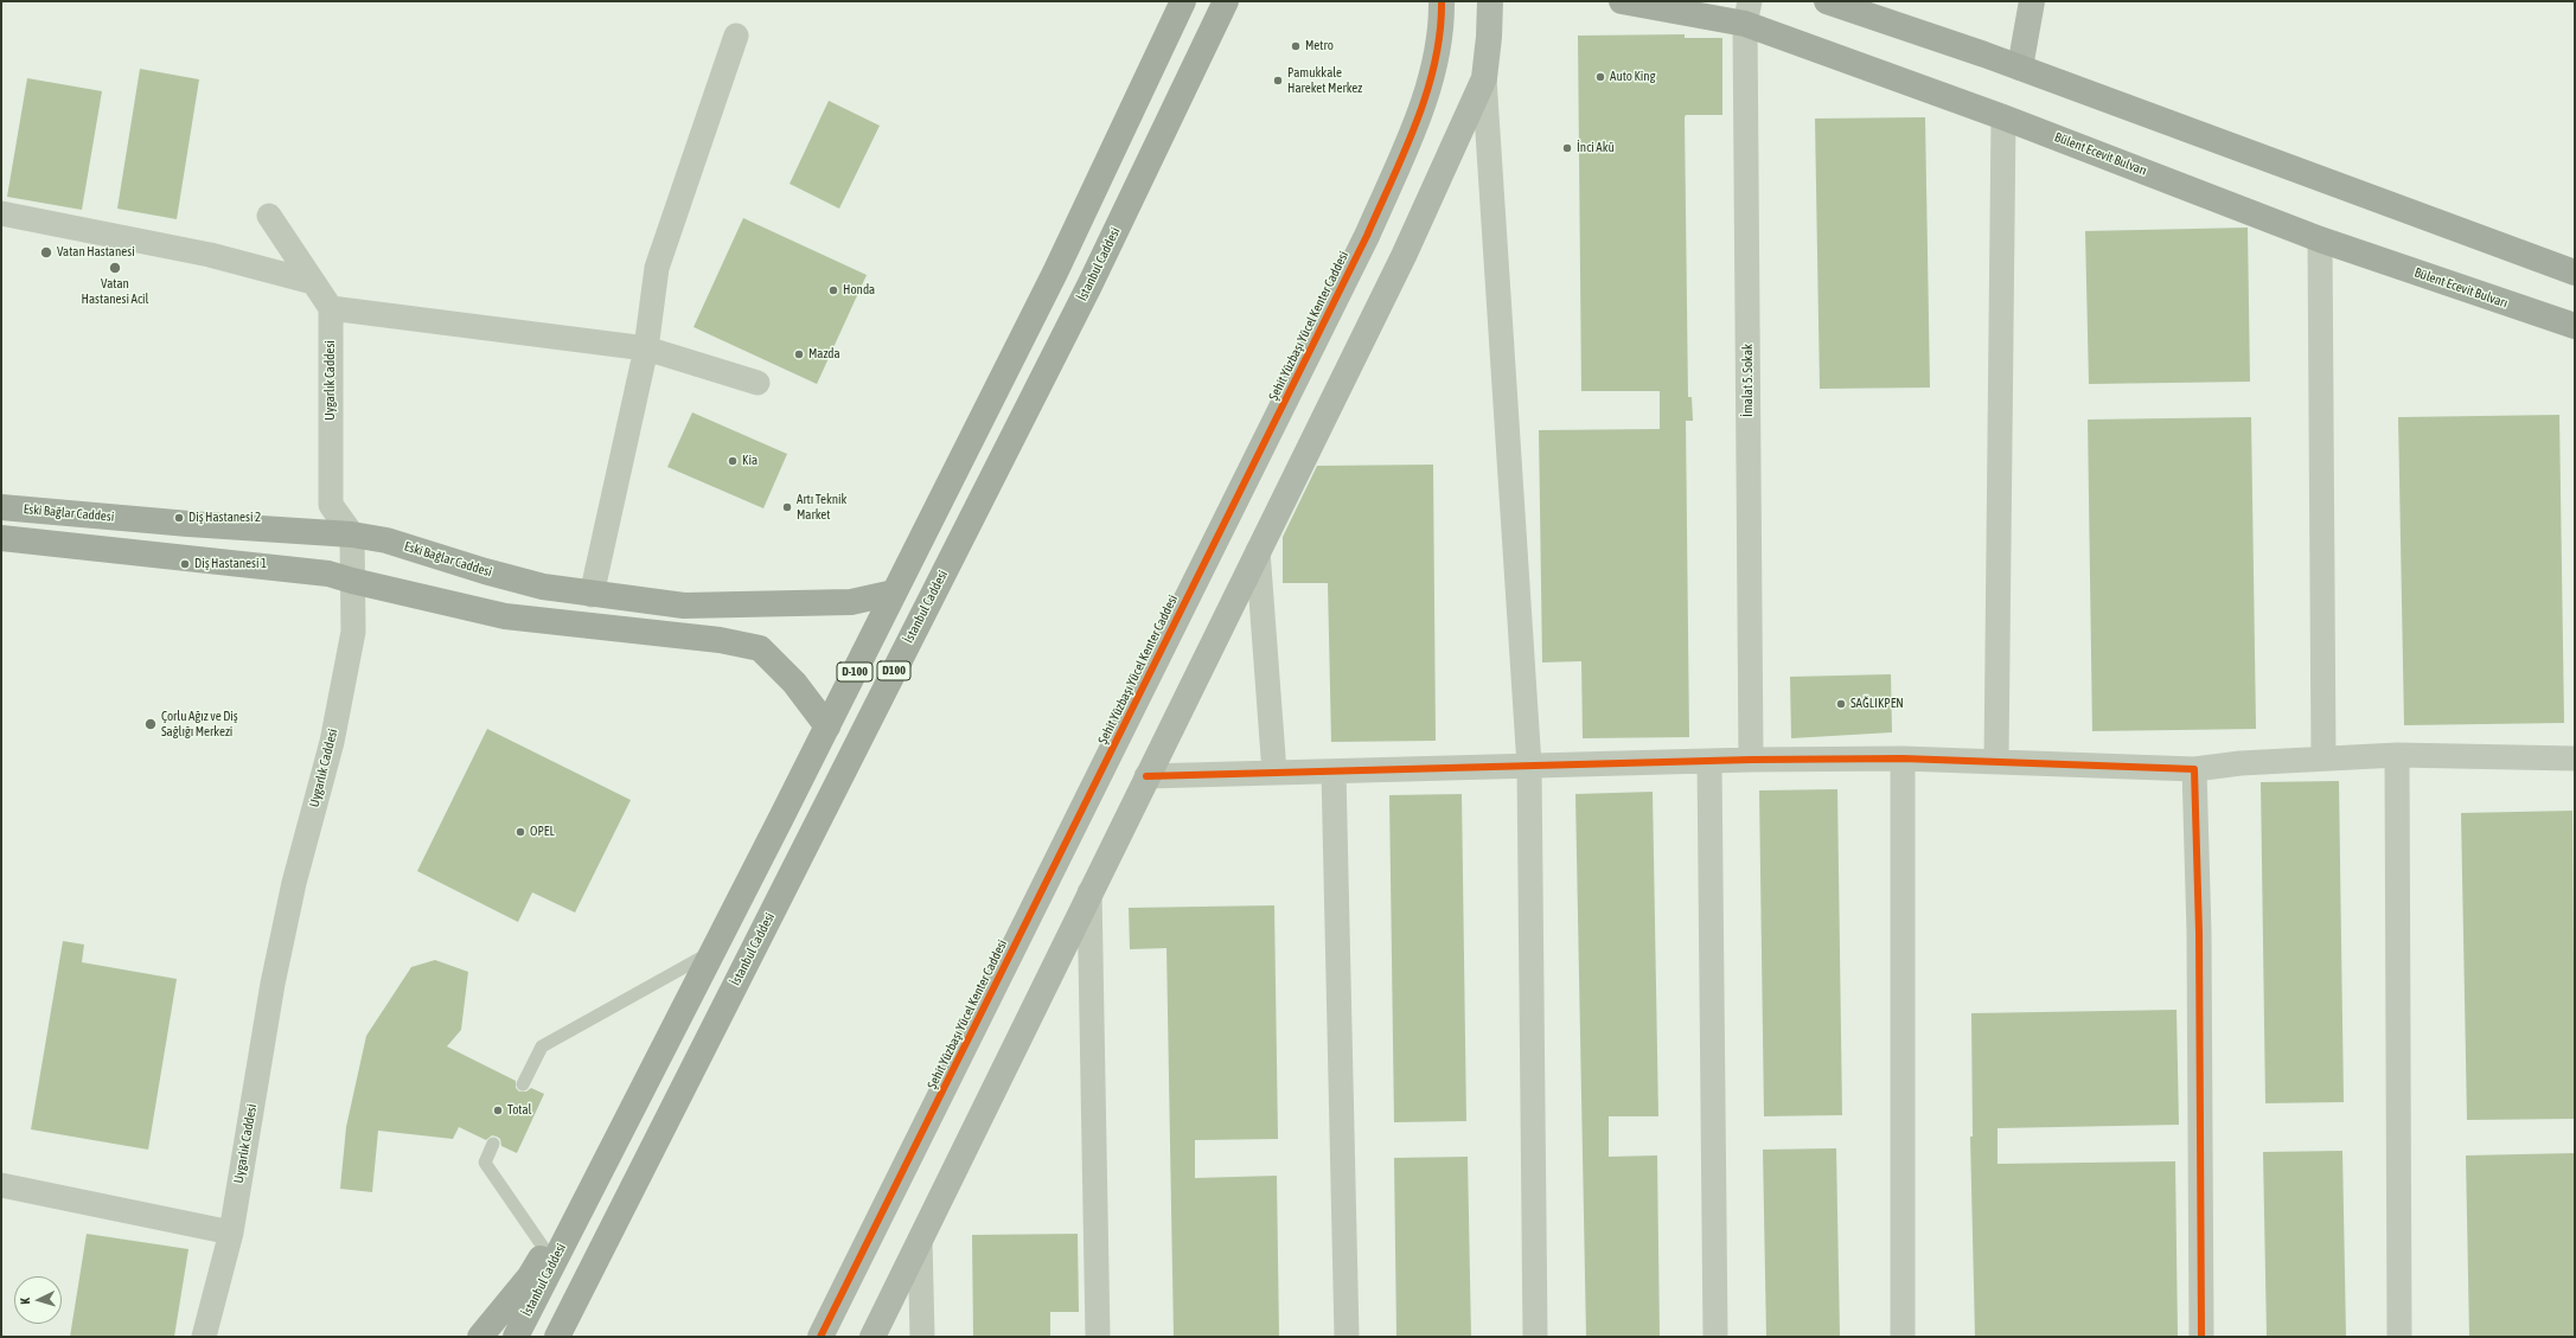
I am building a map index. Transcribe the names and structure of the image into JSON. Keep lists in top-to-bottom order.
{
  "streets": {
    "highway": ["İstanbul Caddesi", "D100", "D-100"],
    "main road": ["Bülent Ecevit Bulvarı", "Eski Bağlar Caddesi"],
    "street": ["Şehit Yüzbaşı Yücel Kenter Caddesi", "Uygarlık Caddesi", "İmalat 5. Sokak"]
  },
  "crossings": [
    ["Bülent Ecevit Bulvarı", "İmalat 5. Sokak"],
    ["İstanbul Caddesi", "Eski Bağlar Caddesi"],
    ["Uygarlık Caddesi", "Eski Bağlar Caddesi"]
  ],
  "places": [
    "Metro",
    "Auto King",
    "Pamukkale Hareket Merkez",
    "İnci Akü",
    "Vatan Hastanesi",
    "Vatan Hastanesi Acil",
    "Honda",
    "Mazda",
    "Kia",
    "Artı Teknik Market",
    "Diş Hastanesi 2",
    "Diş Hastanesi 1",
    "SAĞLIKPEN",
    "Çorlu Ağız ve Diş Sağlığı Merkezi",
    "OPEL",
    "Total"
  ],
  "north": "left"
}
